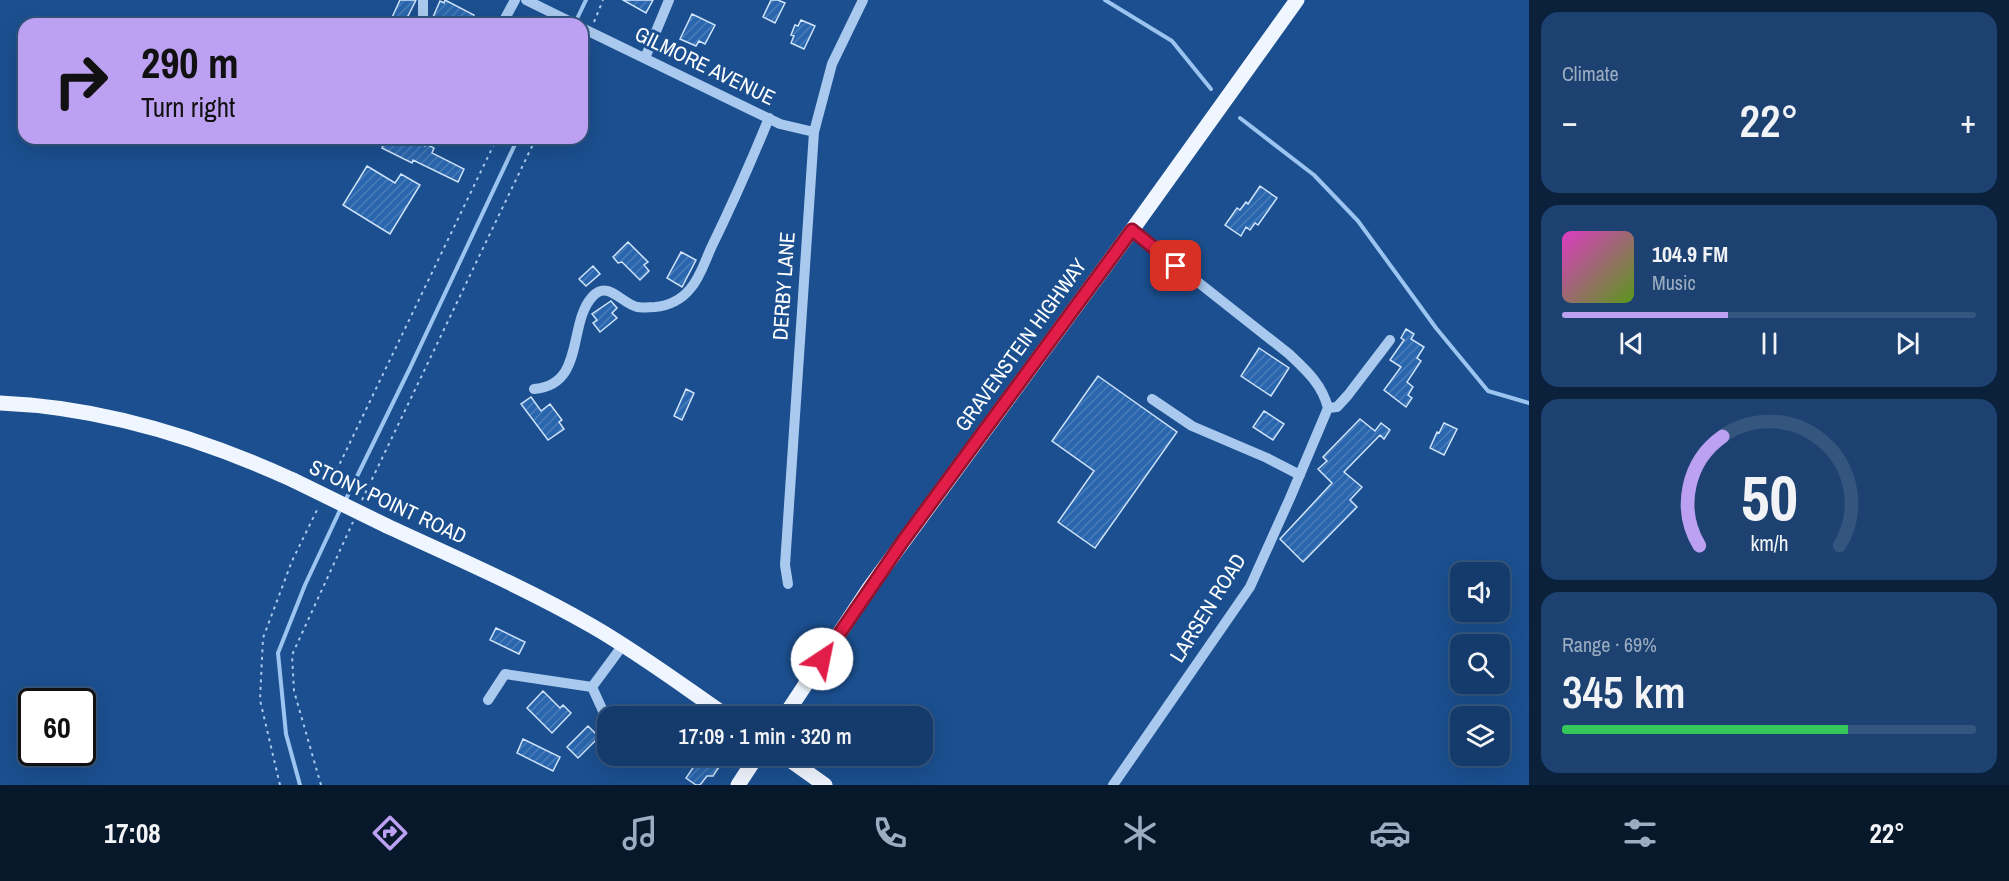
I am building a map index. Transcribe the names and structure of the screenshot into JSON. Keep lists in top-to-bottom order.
{
  "streets": {
    "main road": ["GRAVENSTEIN HIGHWAY", "STONY POINT ROAD"],
    "street": ["GILMORE AVENUE", "DERBY LANE", "LARSEN ROAD"]
  },
  "crossings": [
    ["GILMORE AVENUE", "DERBY LANE"]
  ],
  "page": {
    "tile": [
      "Climate",
      ["Range · 69%", "345 km"]
    ],
    "turn": ["290 m", "Turn right"],
    "heat": ["−", "22°", "+"],
    "song": ["104.9 FM", "Music"],
    "limit": "60",
    "trip": "17:09 · 1 min · 320 m",
    "tabs": ["17:08", "22°"],
    "gauge": ["50", "km/h"]
  }
}
